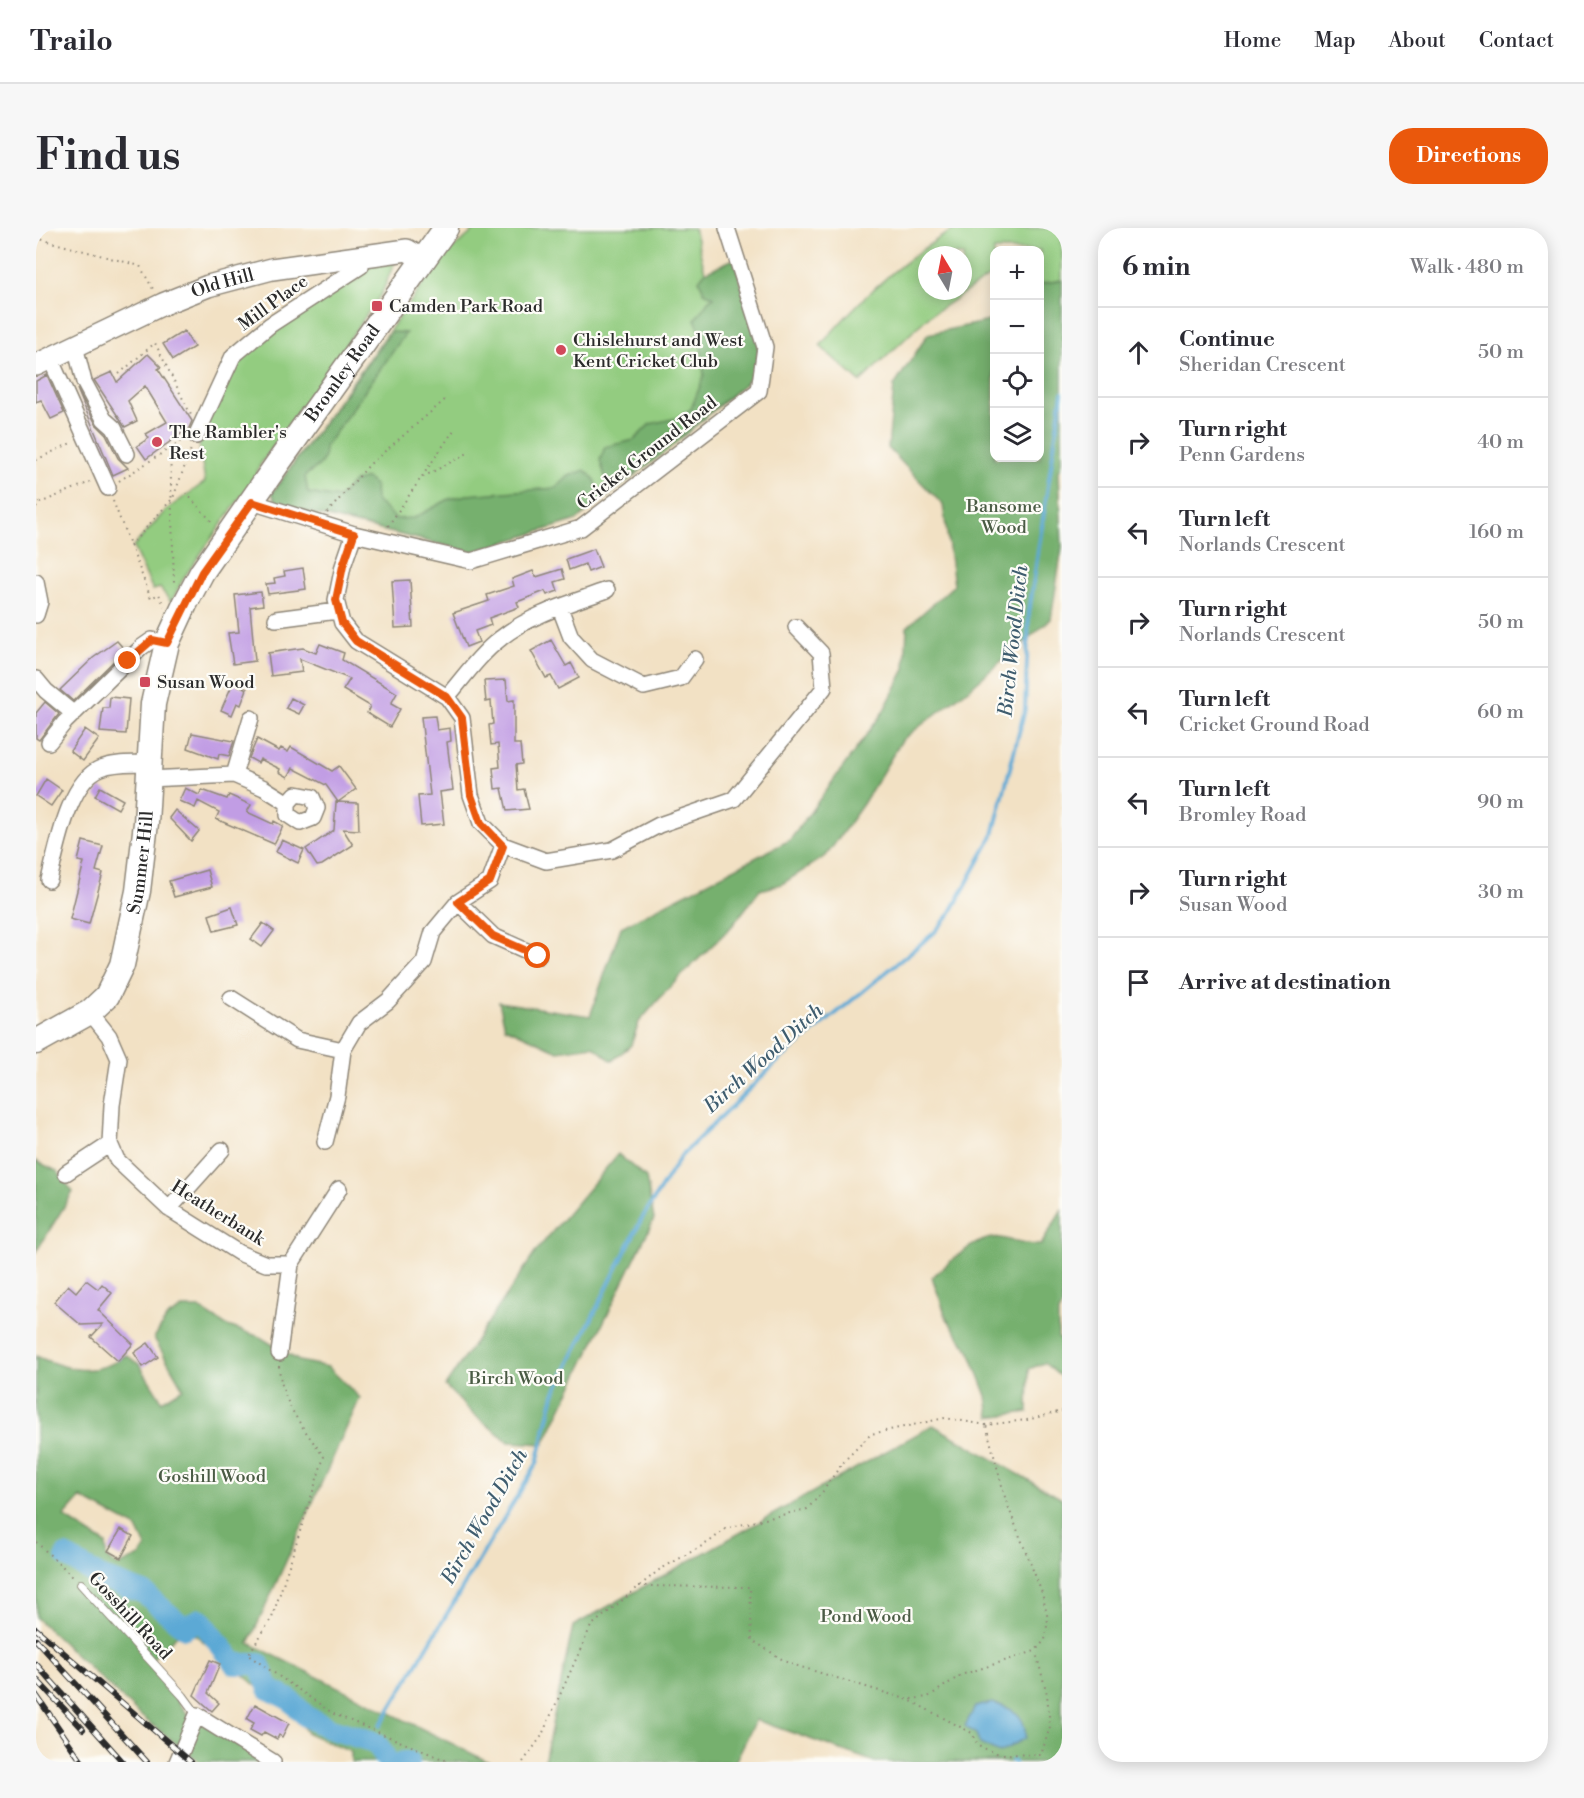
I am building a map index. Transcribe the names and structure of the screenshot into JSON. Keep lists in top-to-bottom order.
{
  "streets": {
    "main road": ["Old Hill", "Bromley Road", "Summer Hill"],
    "street": ["Mill Place", "Cricket Ground Road", "Heatherbank"],
    "lane": ["Gosshill Road"]
  },
  "crossings": [
    ["Old Hill", "Mill Place"],
    ["Old Hill", "Bromley Road"],
    ["Bromley Road", "Cricket Ground Road"],
    ["Bromley Road", "Summer Hill"]
  ],
  "water": ["Birch Wood Ditch"],
  "parks": [
    "Bansome Wood",
    "Birch Wood",
    "Goshill Wood",
    "Pond Wood"
  ],
  "places": {
    "transit": ["Camden Park Road", "Susan Wood"],
    "other": ["Chislehurst and West Kent Cricket Club", "The Rambler's Rest"]
  },
  "north": "top",
  "page": {
    "header": "Trailo",
    "nav": [
      "Home",
      "Map",
      "About",
      "Contact"
    ],
    "buttons": "Directions",
    "title": "Find us",
    "heading": ["6 min", "Walk · 480 m"],
    "map_buttons": ["+", "−"],
    "list": [
      ["Continue", "Sheridan Crescent", "50 m"],
      ["Turn right", "Penn Gardens", "40 m"],
      ["Turn left", "Norlands Crescent", "160 m"],
      ["Turn right", "Norlands Crescent", "50 m"],
      ["Turn left", "Cricket Ground Road", "60 m"],
      ["Turn left", "Bromley Road", "90 m"],
      ["Turn right", "Susan Wood", "30 m"],
      "Arrive at destination"
    ]
  }
}
